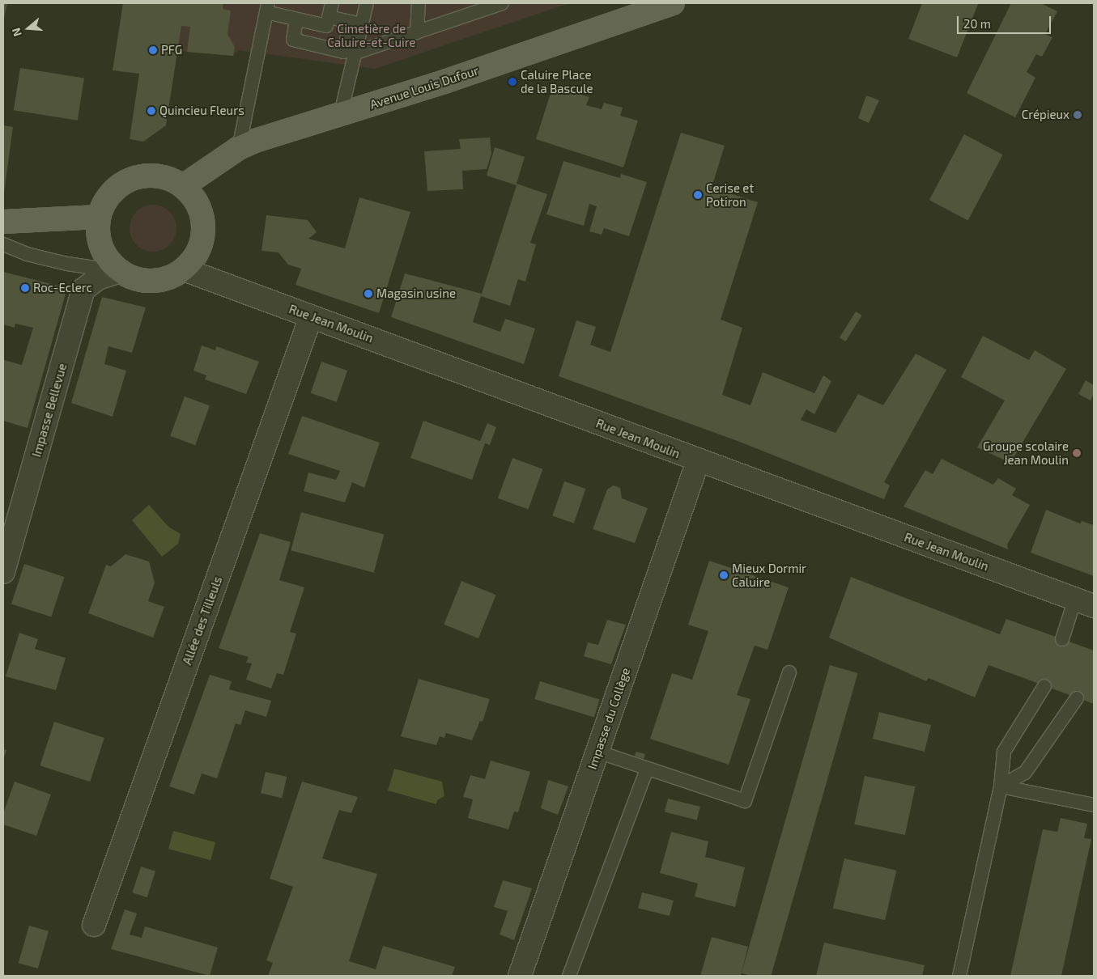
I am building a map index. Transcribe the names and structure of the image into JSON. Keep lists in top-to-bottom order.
{
  "streets": {
    "main road": ["Avenue Louis Dufour"],
    "street": [
      "Rue Jean Moulin",
      "Impasse Bellevue",
      "Allée des Tilleuls",
      "Impasse du Collège"
    ]
  },
  "crossings": [
    ["Avenue Louis Dufour", "Rue Jean Moulin"],
    ["Avenue Louis Dufour", "Impasse Bellevue"],
    ["Rue Jean Moulin", "Impasse Bellevue"],
    ["Rue Jean Moulin", "Allée des Tilleuls"],
    ["Rue Jean Moulin", "Impasse du Collège"]
  ],
  "parks": ["Cimetière de Caluire-et-Cuire"],
  "places": [
    "PFG",
    "Caluire Place de la Bascule",
    "Quincieu Fleurs",
    "Crépieux",
    "Cerise et Potiron",
    "Roc-Eclerc",
    "Magasin usine",
    "Groupe scolaire Jean Moulin",
    "Mieux Dormir Caluire"
  ],
  "scale_bar": "20 m",
  "north": "left"
}
